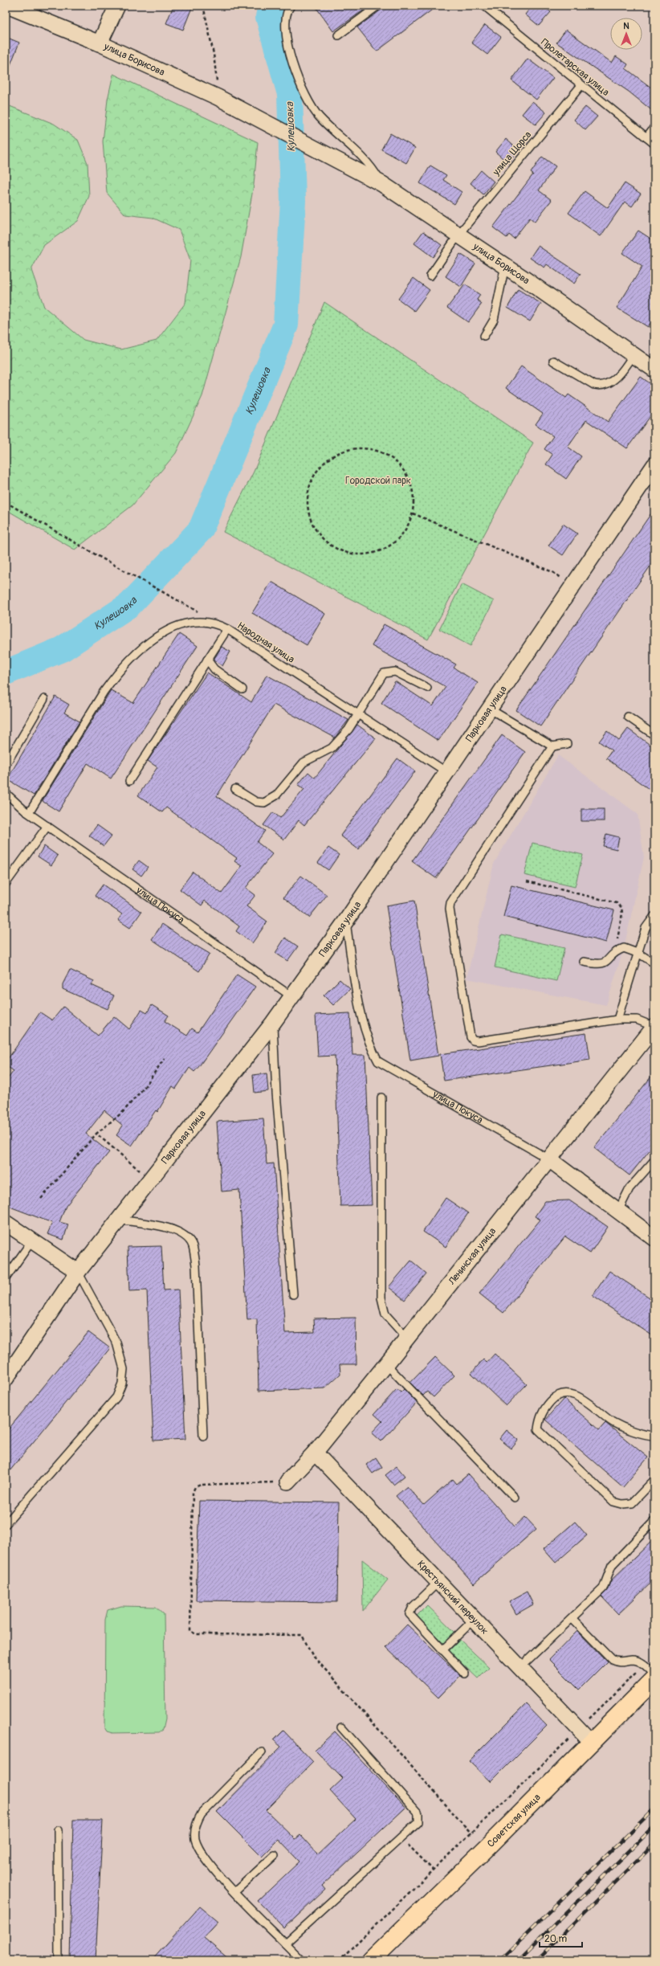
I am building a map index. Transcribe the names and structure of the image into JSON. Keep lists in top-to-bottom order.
{
  "streets": {
    "main road": ["Советская улица"],
    "street": [
      "улица Борисова",
      "Парковая улица",
      "улица Покуса",
      "Ленинская улица",
      "Крестьянский переулок"
    ],
    "lane": ["Пролетарская улица", "улица Щорса", "Народная улица"]
  },
  "crossings": [
    ["улица Борисова", "улица Щорса"],
    ["Пролетарская улица", "улица Щорса"],
    ["Народная улица", "Парковая улица"],
    ["Парковая улица", "улица Покуса"],
    ["улица Покуса", "Ленинская улица"],
    ["Ленинская улица", "Крестьянский переулок"],
    ["Крестьянский переулок", "Советская улица"]
  ],
  "water": ["Кулешовка"],
  "parks": ["Городской парк"],
  "scale_bar": "20 m",
  "north": "top"
}
